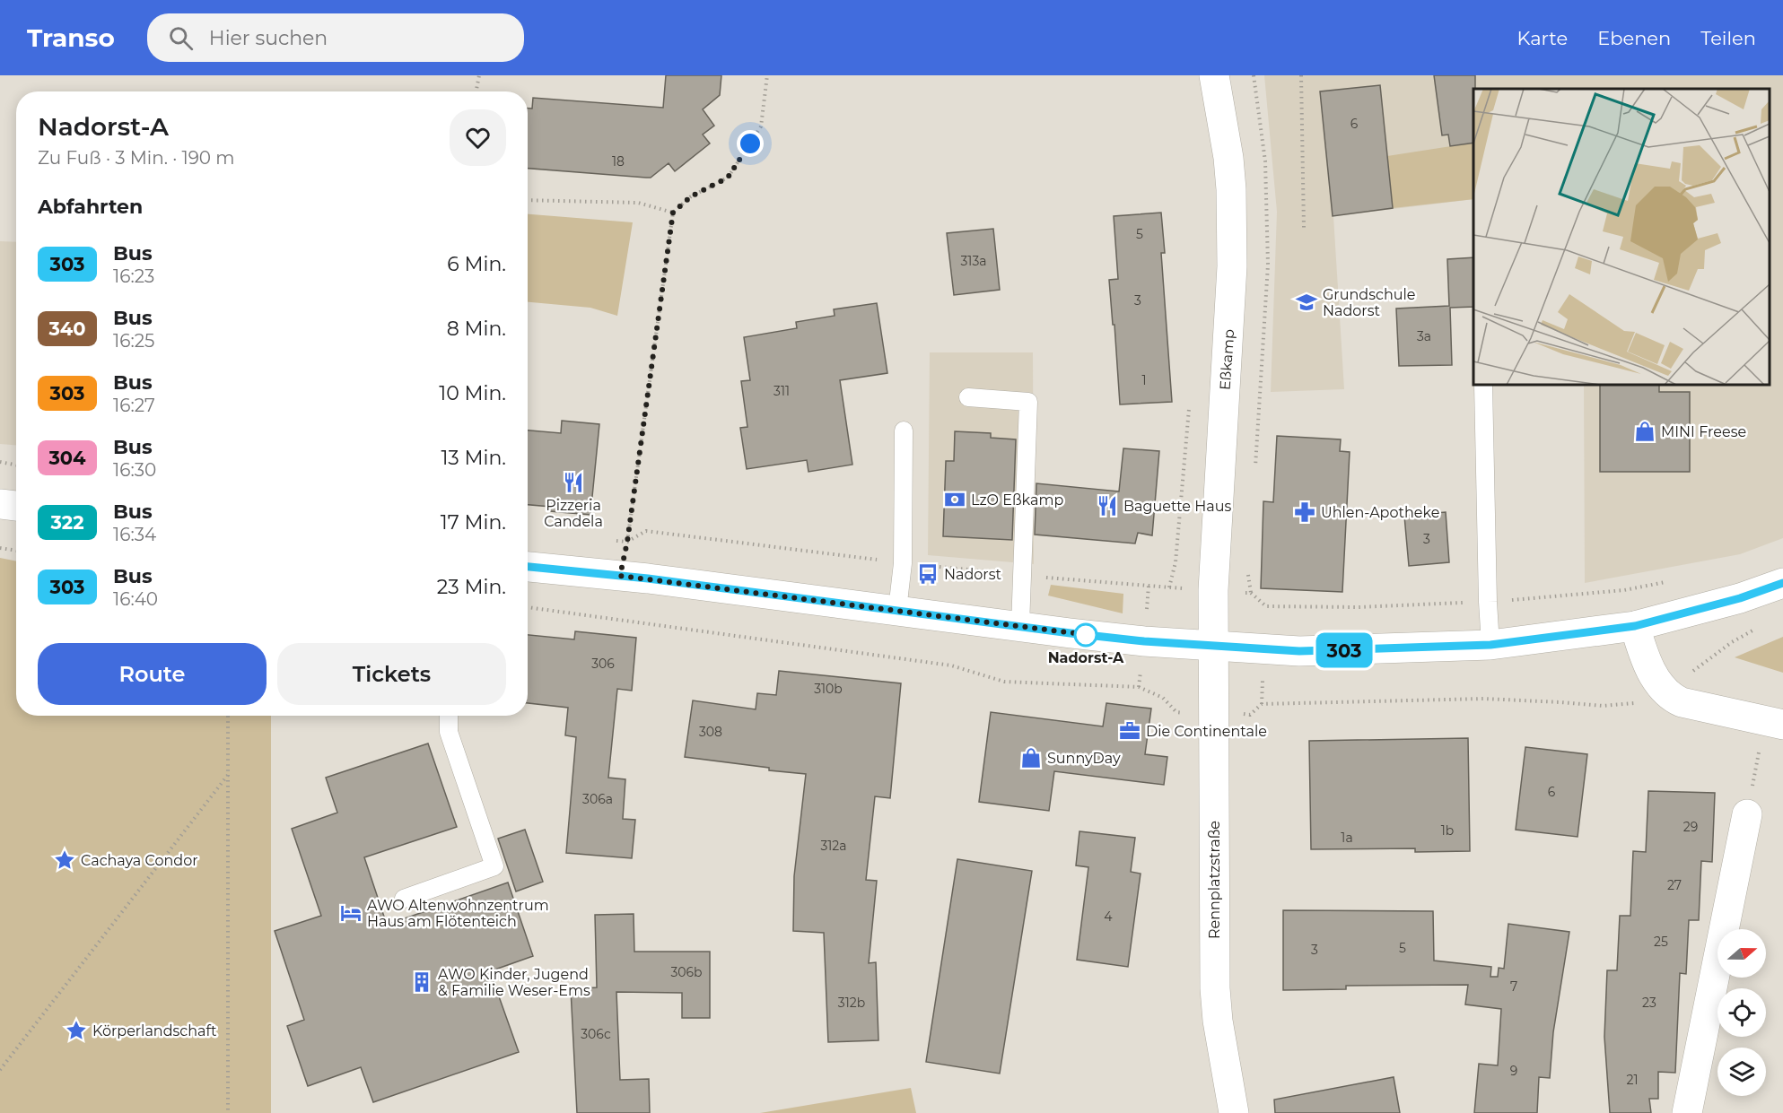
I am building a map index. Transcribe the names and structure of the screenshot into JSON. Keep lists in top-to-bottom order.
{
  "streets": {
    "street": ["Eßkamp", "Rennplatzstraße"]
  },
  "crossings": [
    ["Eßkamp", "Rennplatzstraße"]
  ],
  "places": {
    "school or university": ["Grundschule Nadorst"],
    "shop": ["MINI Freese", "SunnyDay"],
    "restaurant": ["Pizzeria Candela", "Baguette Haus"],
    "bank": ["LzO Eßkamp"],
    "pharmacy": ["Uhlen-Apotheke"],
    "bus stop": ["Nadorst"],
    "other": ["Nadorst-A"],
    "office": ["Die Continentale"],
    "place": ["Cachaya Condor", "Körperlandschaft"],
    "hotel": ["AWO Altenwohnzentrum Haus am Flötenteich"],
    "building": ["AWO Kinder, Jugend & Familie Weser-Ems"]
  },
  "lines": ["bus line 303"],
  "house_numbers": [
    "6",
    "18",
    "5",
    "313a",
    "3",
    "3a",
    "1",
    "311",
    "3",
    "306",
    "310b",
    "308",
    "6",
    "306a",
    "29",
    "1b",
    "1a",
    "312a",
    "27",
    "4",
    "25",
    "5",
    "3",
    "306b",
    "7",
    "312b",
    "23",
    "306c",
    "9",
    "21"
  ],
  "north": "right",
  "page": {
    "header": "Transo",
    "search": "Hier suchen",
    "nav": ["Karte", "Ebenen", "Teilen"],
    "on_map": "303",
    "heading": [
      ["Nadorst-A", "Zu Fuß · 3 Min. · 190 m"],
      "Abfahrten"
    ],
    "list": [
      {
        "mark": "303",
        "name": "Bus",
        "note": "16:23",
        "value": "6 Min."
      },
      {
        "mark": "340",
        "name": "Bus",
        "note": "16:25",
        "value": "8 Min."
      },
      {
        "mark": "303",
        "name": "Bus",
        "note": "16:27",
        "value": "10 Min."
      },
      {
        "mark": "304",
        "name": "Bus",
        "note": "16:30",
        "value": "13 Min."
      },
      {
        "mark": "322",
        "name": "Bus",
        "note": "16:34",
        "value": "17 Min."
      },
      {
        "mark": "303",
        "name": "Bus",
        "note": "16:40",
        "value": "23 Min."
      }
    ],
    "buttons": ["Route", "Tickets"]
  }
}
